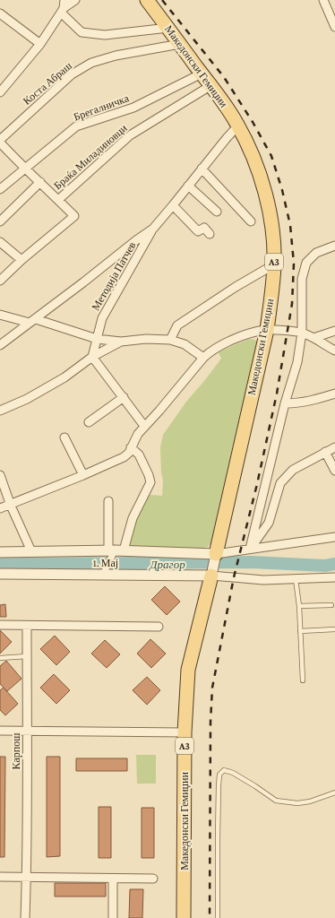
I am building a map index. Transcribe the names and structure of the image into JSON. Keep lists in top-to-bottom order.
{
  "streets": {
    "main road": ["Македонски Гемиџии", "A3"],
    "street": [
      "Коста Абраш",
      "Брегалничка",
      "Браќа Миладиновци",
      "Методија Патчев",
      "1. Мај",
      "Карпош"
    ]
  },
  "crossings": [
    ["Македонски Гемиџии", "Коста Абраш"],
    ["Македонски Гемиџии", "Брегалничка"],
    ["Македонски Гемиџии", "Браќа Миладиновци"],
    ["Македонски Гемиџии", "A3"],
    ["Македонски Гемиџии", "1. Мај"],
    ["A3", "1. Мај"]
  ],
  "water": ["Драгор"]
}
